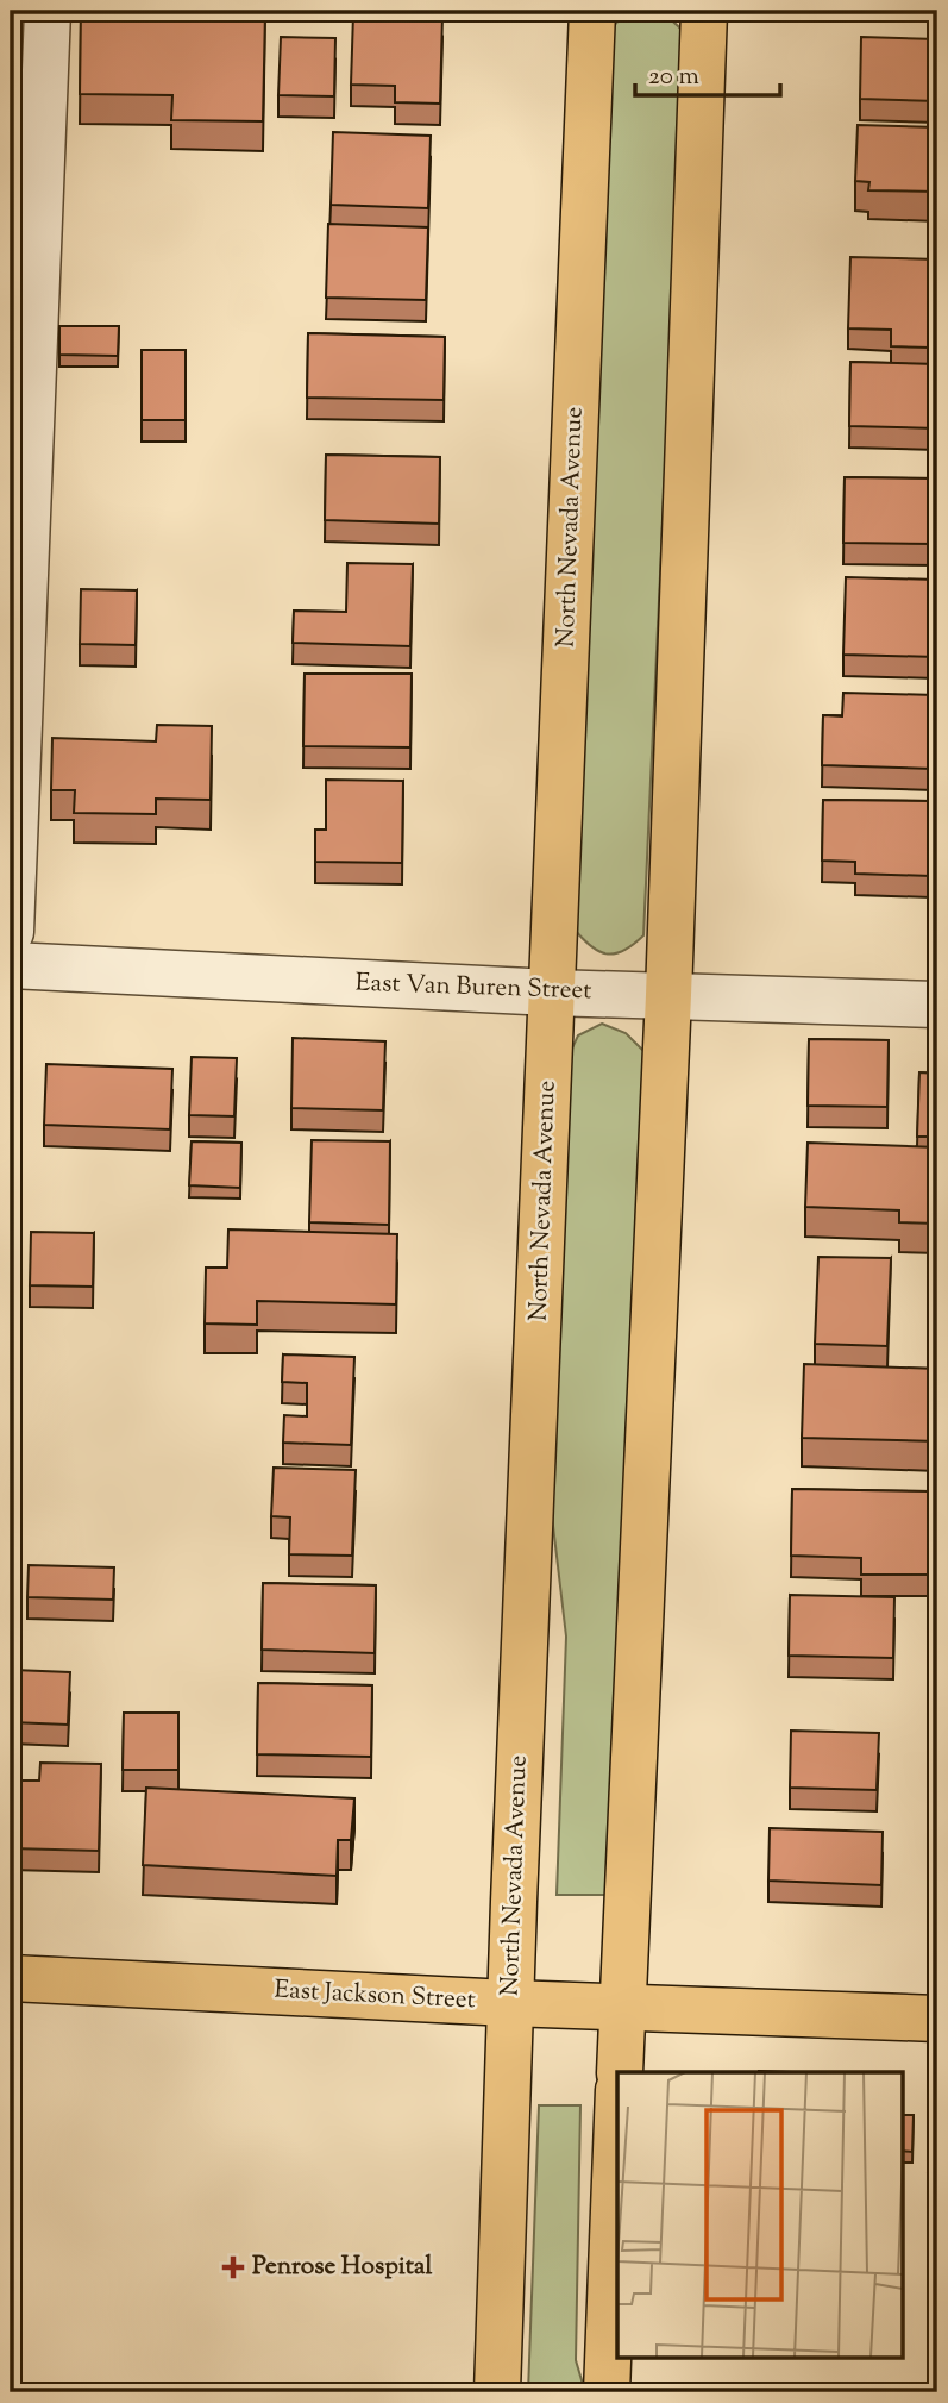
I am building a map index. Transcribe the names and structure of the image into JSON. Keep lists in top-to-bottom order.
{
  "streets": {
    "main road": ["North Nevada Avenue", "East Jackson Street"],
    "street": ["East Van Buren Street"]
  },
  "crossings": [
    ["North Nevada Avenue", "East Van Buren Street"],
    ["North Nevada Avenue", "East Jackson Street"]
  ],
  "places": {
    "health": ["Penrose Hospital"]
  },
  "scale_bar": "20 m"
}
